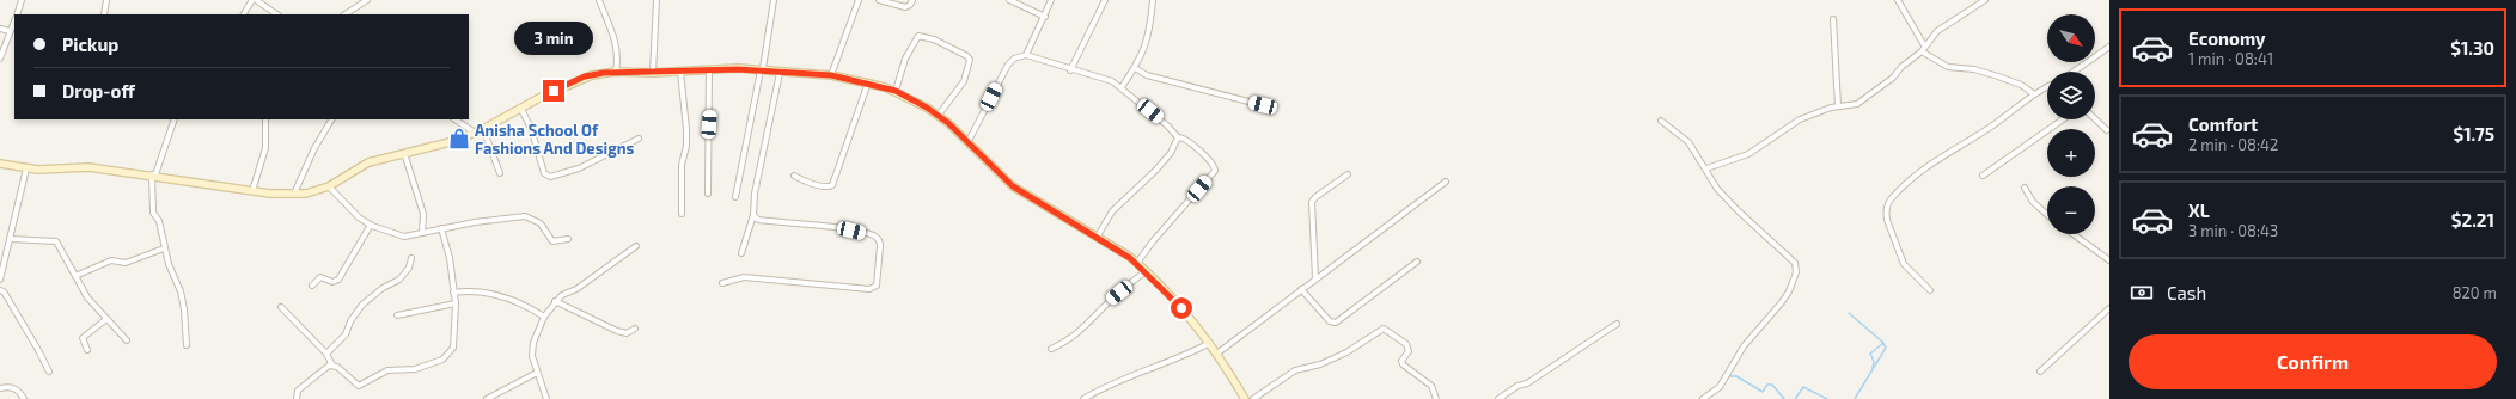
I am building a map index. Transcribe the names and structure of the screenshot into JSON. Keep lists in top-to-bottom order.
{
  "places": {
    "shop": ["Anisha School Of Fashions And Designs"]
  },
  "north": "bottom right",
  "page": {
    "list": [
      {
        "name": "Economy",
        "note": "1 min · 08:41",
        "value": "$1.30"
      },
      {
        "name": "Comfort",
        "note": "2 min · 08:42",
        "value": "$1.75"
      },
      {
        "name": "XL",
        "note": "3 min · 08:43",
        "value": "$2.21"
      }
    ],
    "map_buttons": ["+", "−"],
    "banner": ["Pickup", "Drop-off"],
    "bubble": "3 min",
    "pay": ["Cash", "820 m"],
    "buttons": "Confirm"
  }
}
